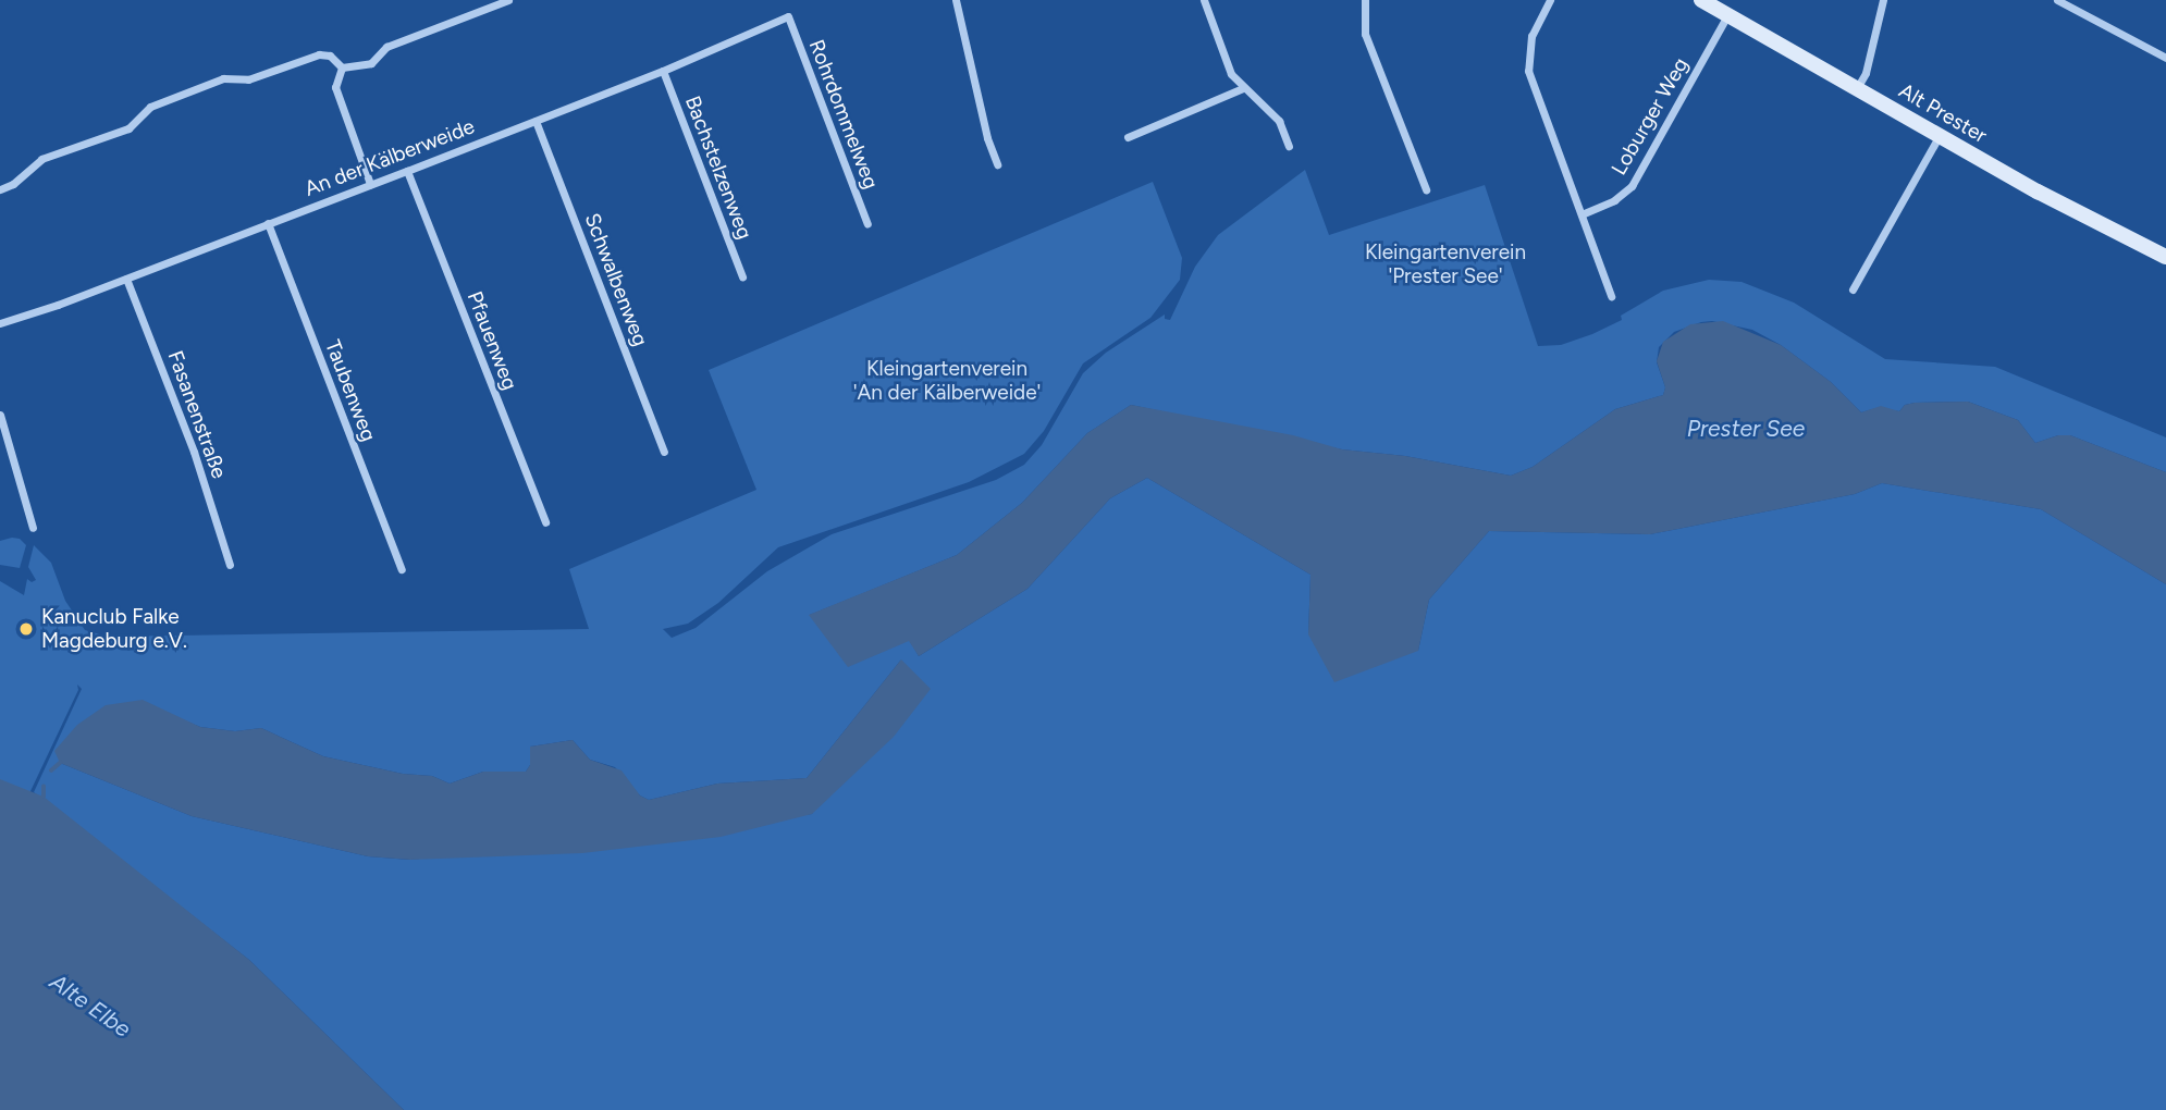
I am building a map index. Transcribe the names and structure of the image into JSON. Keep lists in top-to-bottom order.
{
  "streets": {
    "main road": ["Alt Prester"],
    "street": [
      "Rohrdommelweg",
      "Loburger Weg",
      "An der Kälberweide",
      "Bachstelzenweg",
      "Schwalbenweg",
      "Pfauenweg",
      "Taubenweg",
      "Fasanenstraße"
    ]
  },
  "crossings": [
    ["Alt Prester", "Loburger Weg"],
    ["Rohrdommelweg", "An der Kälberweide"],
    ["An der Kälberweide", "Bachstelzenweg"],
    ["An der Kälberweide", "Schwalbenweg"],
    ["An der Kälberweide", "Pfauenweg"],
    ["An der Kälberweide", "Taubenweg"],
    ["An der Kälberweide", "Fasanenstraße"]
  ],
  "water": ["Prester See", "Alte Elbe"],
  "parks": ["Kleingartenverein 'Prester See'", "Kleingartenverein 'An der Kälberweide'"],
  "places": ["Kanuclub Falke Magdeburg e.V."]
}
